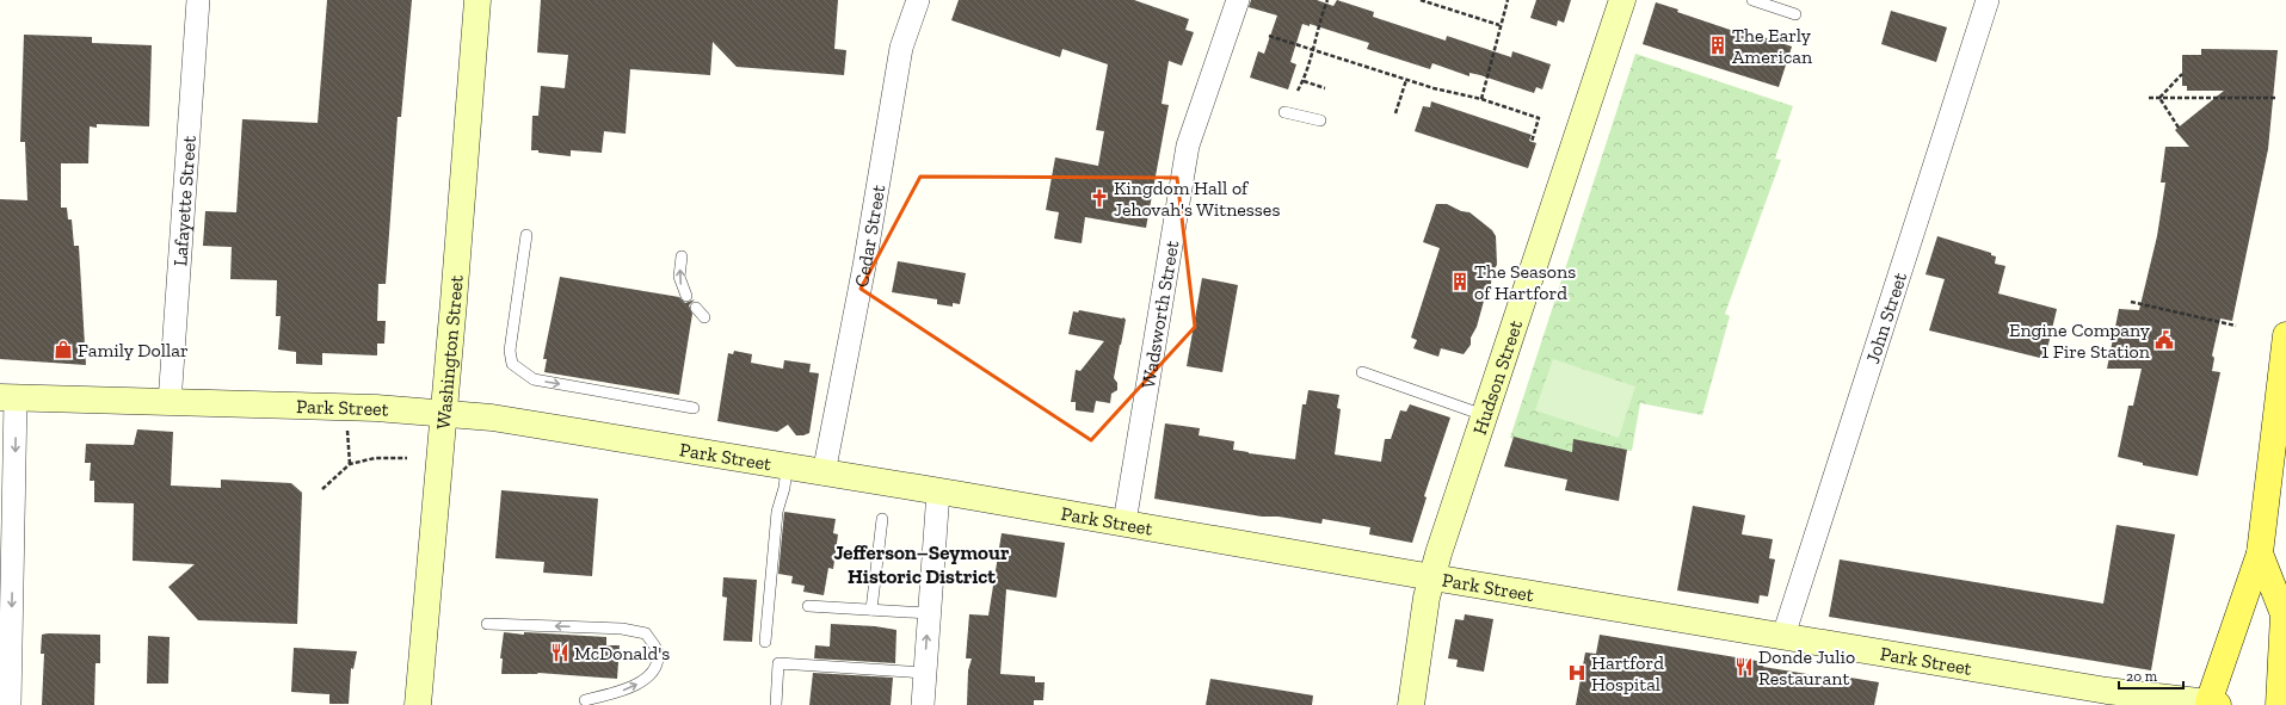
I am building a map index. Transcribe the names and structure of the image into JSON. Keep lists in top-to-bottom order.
{
  "streets": {
    "main road": ["Washington Street", "Hudson Street", "Park Street"],
    "street": [
      "Lafayette Street",
      "Cedar Street",
      "Wadsworth Street",
      "John Street"
    ]
  },
  "crossings": [
    ["Lafayette Street", "Park Street"],
    ["Cedar Street", "Park Street"],
    ["Wadsworth Street", "Park Street"],
    ["John Street", "Park Street"],
    ["Washington Street", "Park Street"],
    ["Hudson Street", "Park Street"]
  ],
  "districts": ["Jefferson–Seymour Historic District"],
  "places": {
    "building": ["The Early American", "The Seasons of Hartford"],
    "church": ["Kingdom Hall of Jehovah's Witnesses"],
    "public building": ["Engine Company 1 Fire Station"],
    "shop": ["Family Dollar"],
    "restaurant": ["McDonald's", "Donde Julio Restaurant"],
    "hospital": ["Hartford Hospital"]
  },
  "scale_bar": "20 m"
}
